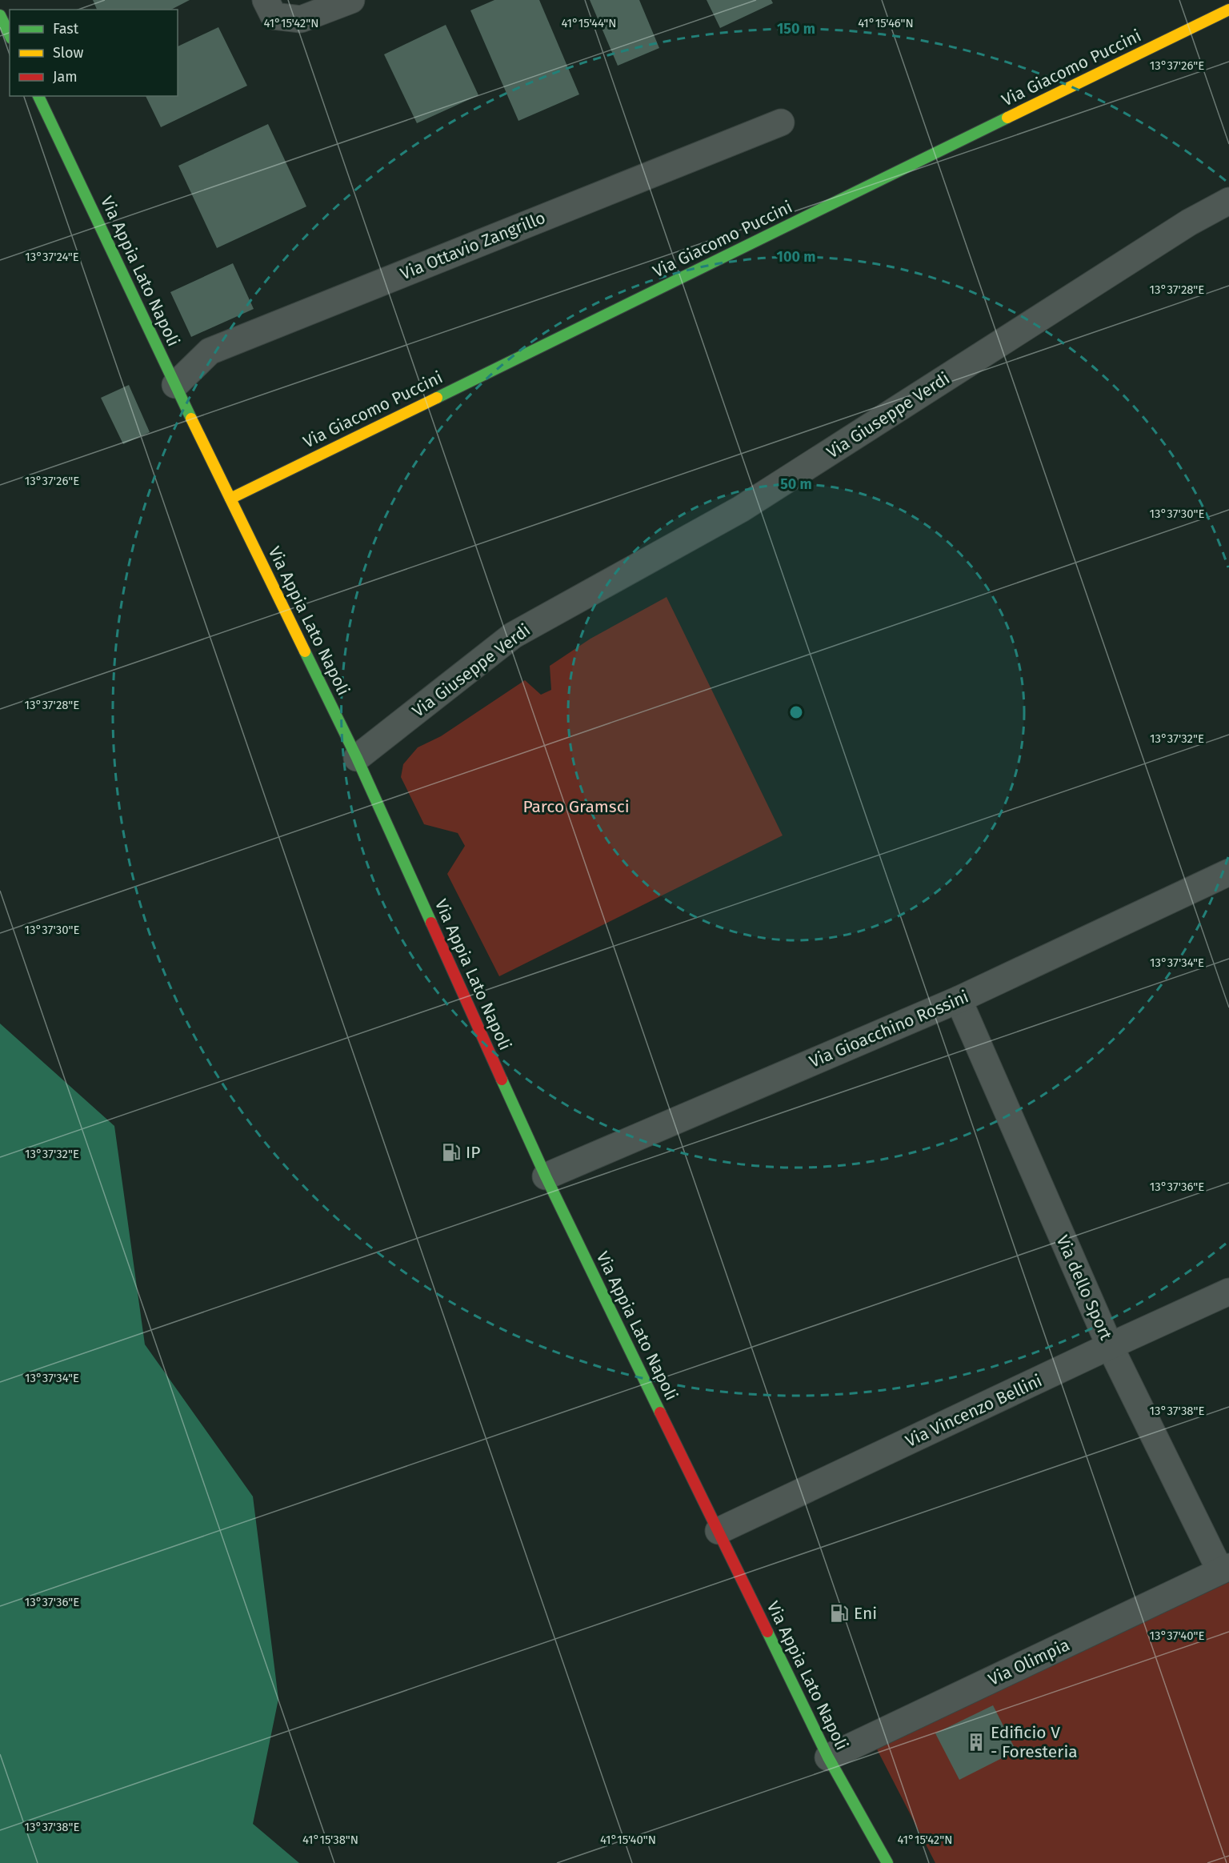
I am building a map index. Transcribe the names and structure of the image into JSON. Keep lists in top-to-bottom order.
{
  "streets": {
    "street": [
      "Via Giacomo Puccini",
      "Via Ottavio Zangrillo",
      "Via Appia Lato Napoli",
      "Via Giuseppe Verdi",
      "Via Gioacchino Rossini",
      "Via dello Sport",
      "Via Vincenzo Bellini",
      "Via Olimpia"
    ]
  },
  "crossings": [
    ["Via Giacomo Puccini", "Via Appia Lato Napoli"],
    ["Via Ottavio Zangrillo", "Via Appia Lato Napoli"],
    ["Via Appia Lato Napoli", "Via Giuseppe Verdi"],
    ["Via Appia Lato Napoli", "Via Gioacchino Rossini"],
    ["Via Appia Lato Napoli", "Via Vincenzo Bellini"],
    ["Via Appia Lato Napoli", "Via Olimpia"],
    ["Via Gioacchino Rossini", "Via dello Sport"],
    ["Via dello Sport", "Via Vincenzo Bellini"],
    ["Via dello Sport", "Via Olimpia"]
  ],
  "parks": ["Parco Gramsci"],
  "places": {
    "fuel station": ["IP", "Eni"],
    "building": ["Edificio V - Foresteria"]
  },
  "legend": ["Fast", "Slow", "Jam"],
  "coordinates": [
    "41°15'42\"N",
    "41°15'44\"N",
    "41°15'46\"N",
    "13°37'26\"E",
    "13°37'24\"E",
    "13°37'28\"E",
    "13°37'30\"E",
    "13°37'32\"E",
    "13°37'34\"E",
    "13°37'36\"E",
    "13°37'38\"E",
    "13°37'40\"E",
    "41°15'38\"N",
    "41°15'40\"N"
  ],
  "rings": ["150 m", "100 m", "50 m"]
}
